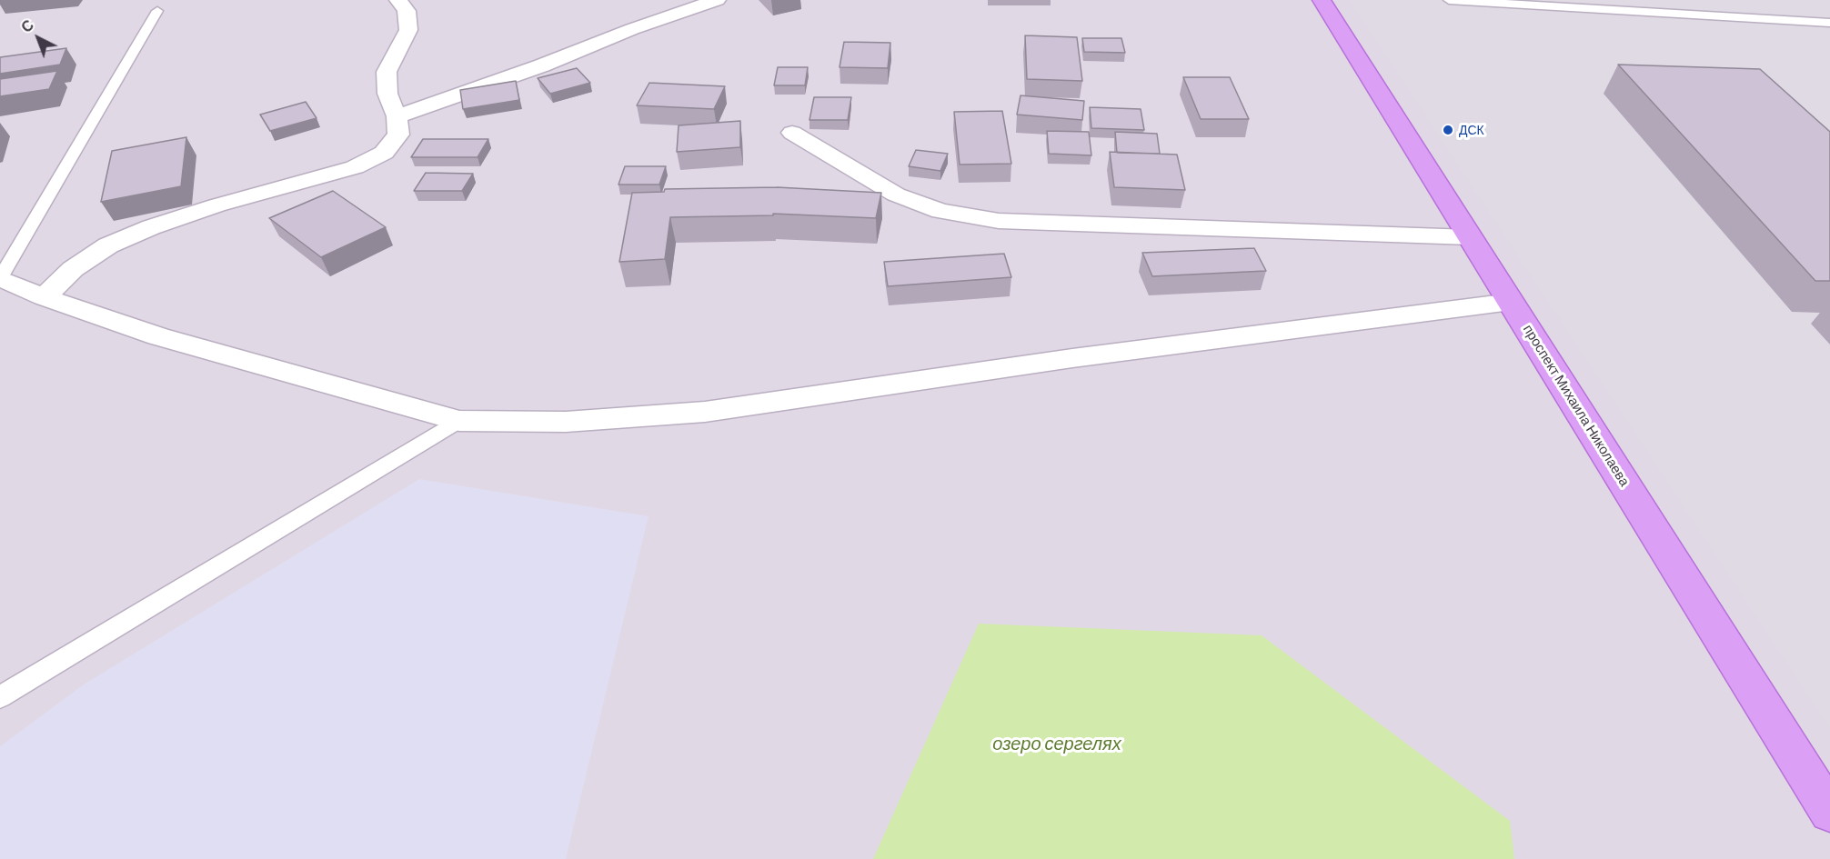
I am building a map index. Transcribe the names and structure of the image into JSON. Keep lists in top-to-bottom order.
{
  "streets": {
    "main road": ["проспект Михаила Николаева"]
  },
  "water": ["озеро сергелях"],
  "places": ["ДСК"],
  "north": "top left"
}
